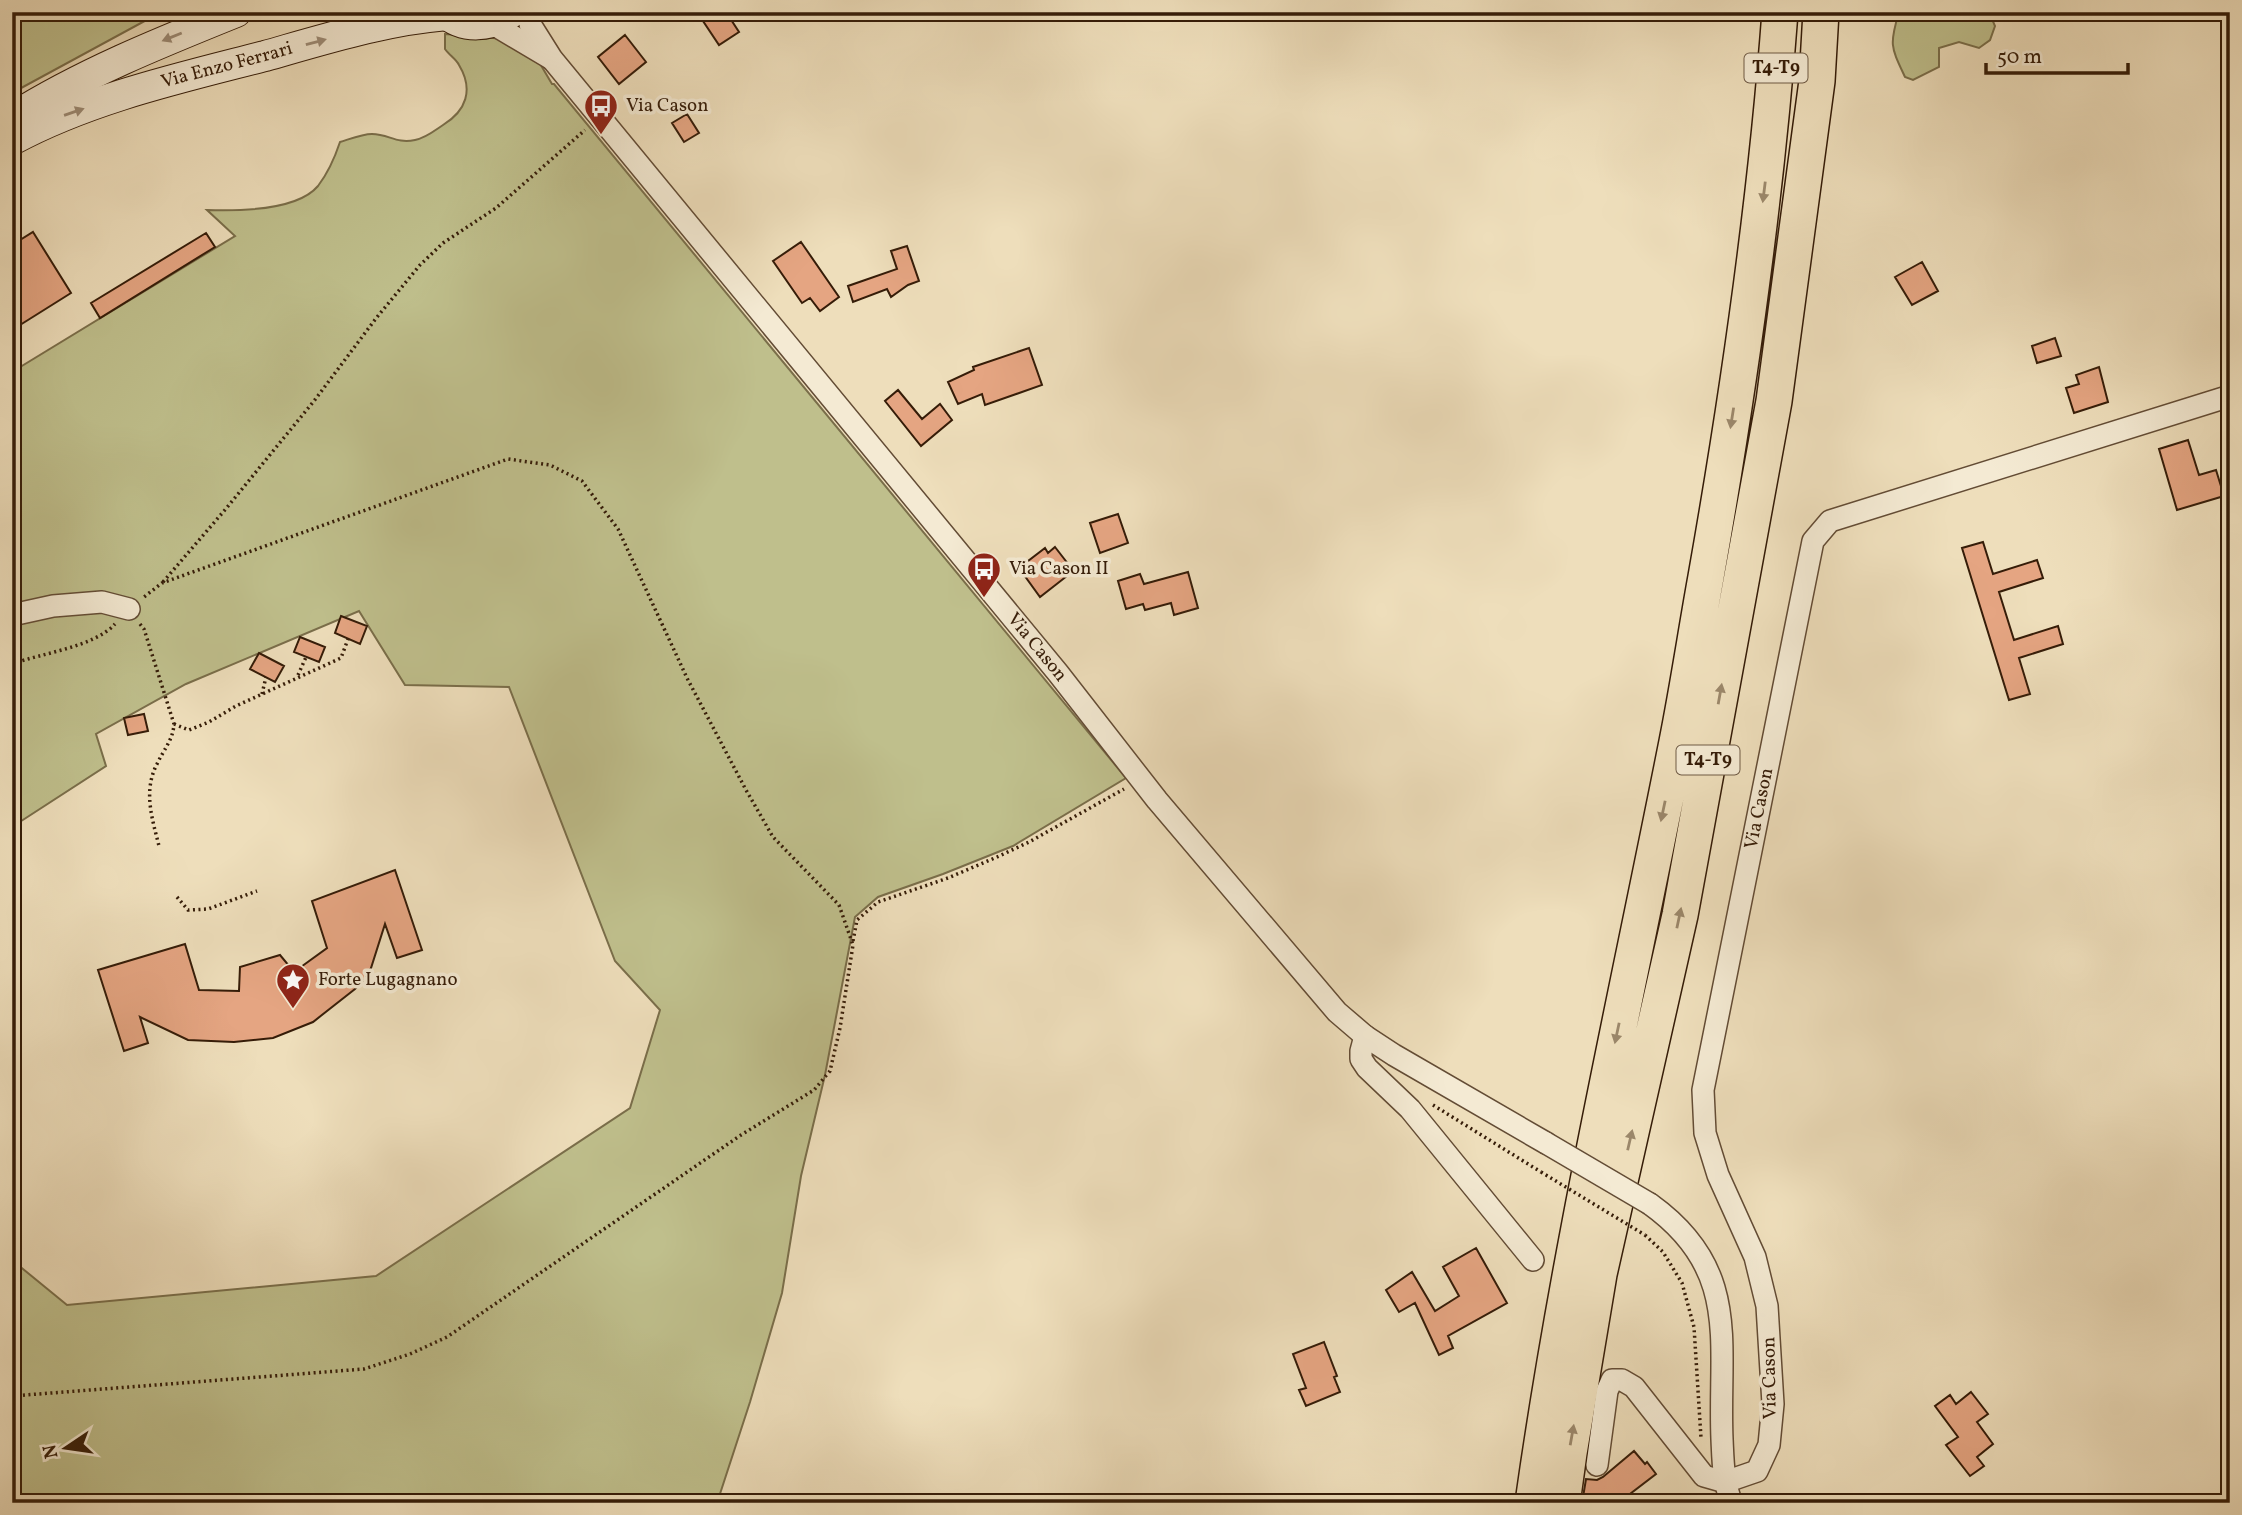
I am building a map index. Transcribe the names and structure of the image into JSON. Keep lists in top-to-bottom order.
{
  "streets": {
    "highway": ["T4-T9"],
    "main road": ["Via Enzo Ferrari"],
    "street": ["Via Cason"]
  },
  "places": {
    "bus stop": ["Via Cason", "Via Cason II"],
    "place": ["Forte Lugagnano"]
  },
  "scale_bar": "50 m",
  "north": "left"
}
